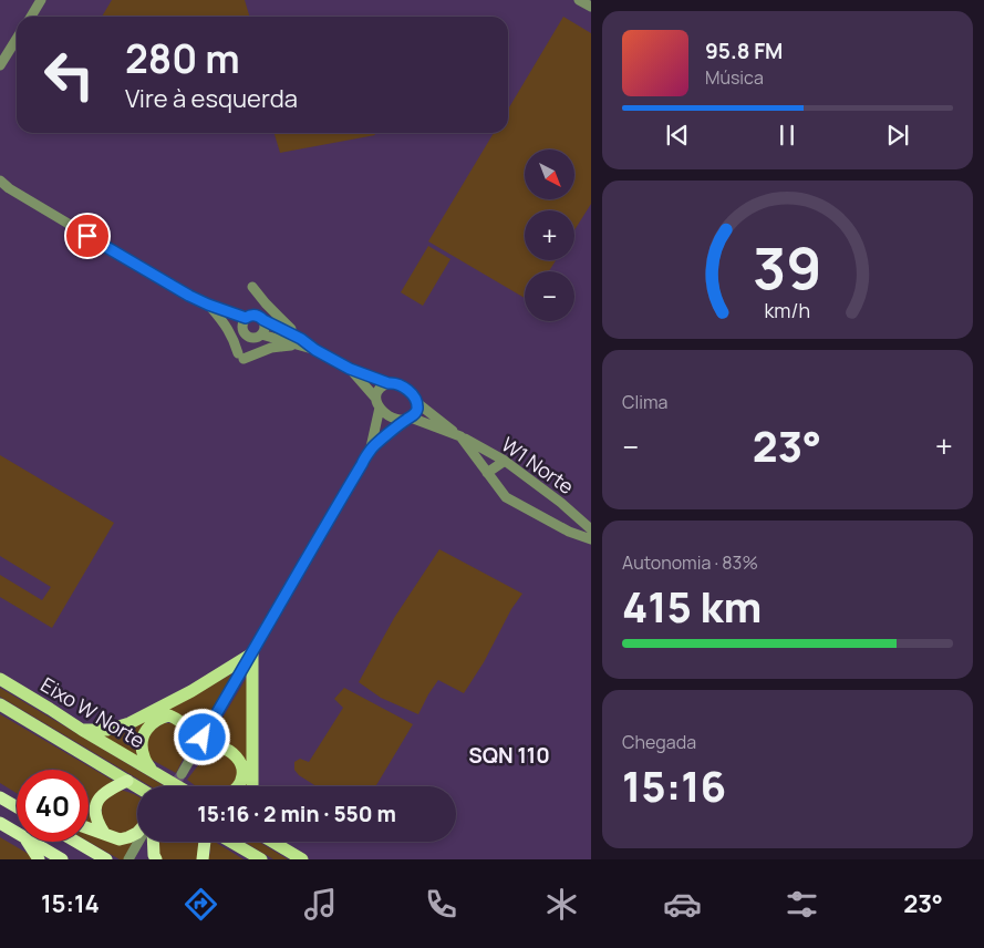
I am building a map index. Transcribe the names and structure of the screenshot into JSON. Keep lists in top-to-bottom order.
{
  "streets": {
    "main road": ["Eixo W Norte"],
    "street": ["W1 Norte"]
  },
  "districts": ["SQN 110"],
  "north": "bottom right",
  "page": {
    "turn": ["280 m", "Vire à esquerda"],
    "song": ["95.8 FM", "Música"],
    "map_buttons": ["+", "−"],
    "tile": [
      "Clima",
      ["Autonomia · 83%", "415 km"],
      ["Chegada", "15:16"]
    ],
    "heat": ["−", "23°", "+"],
    "limit": "40",
    "trip": "15:16 · 2 min · 550 m",
    "tabs": ["15:14", "23°"],
    "gauge": ["39", "km/h"]
  }
}
